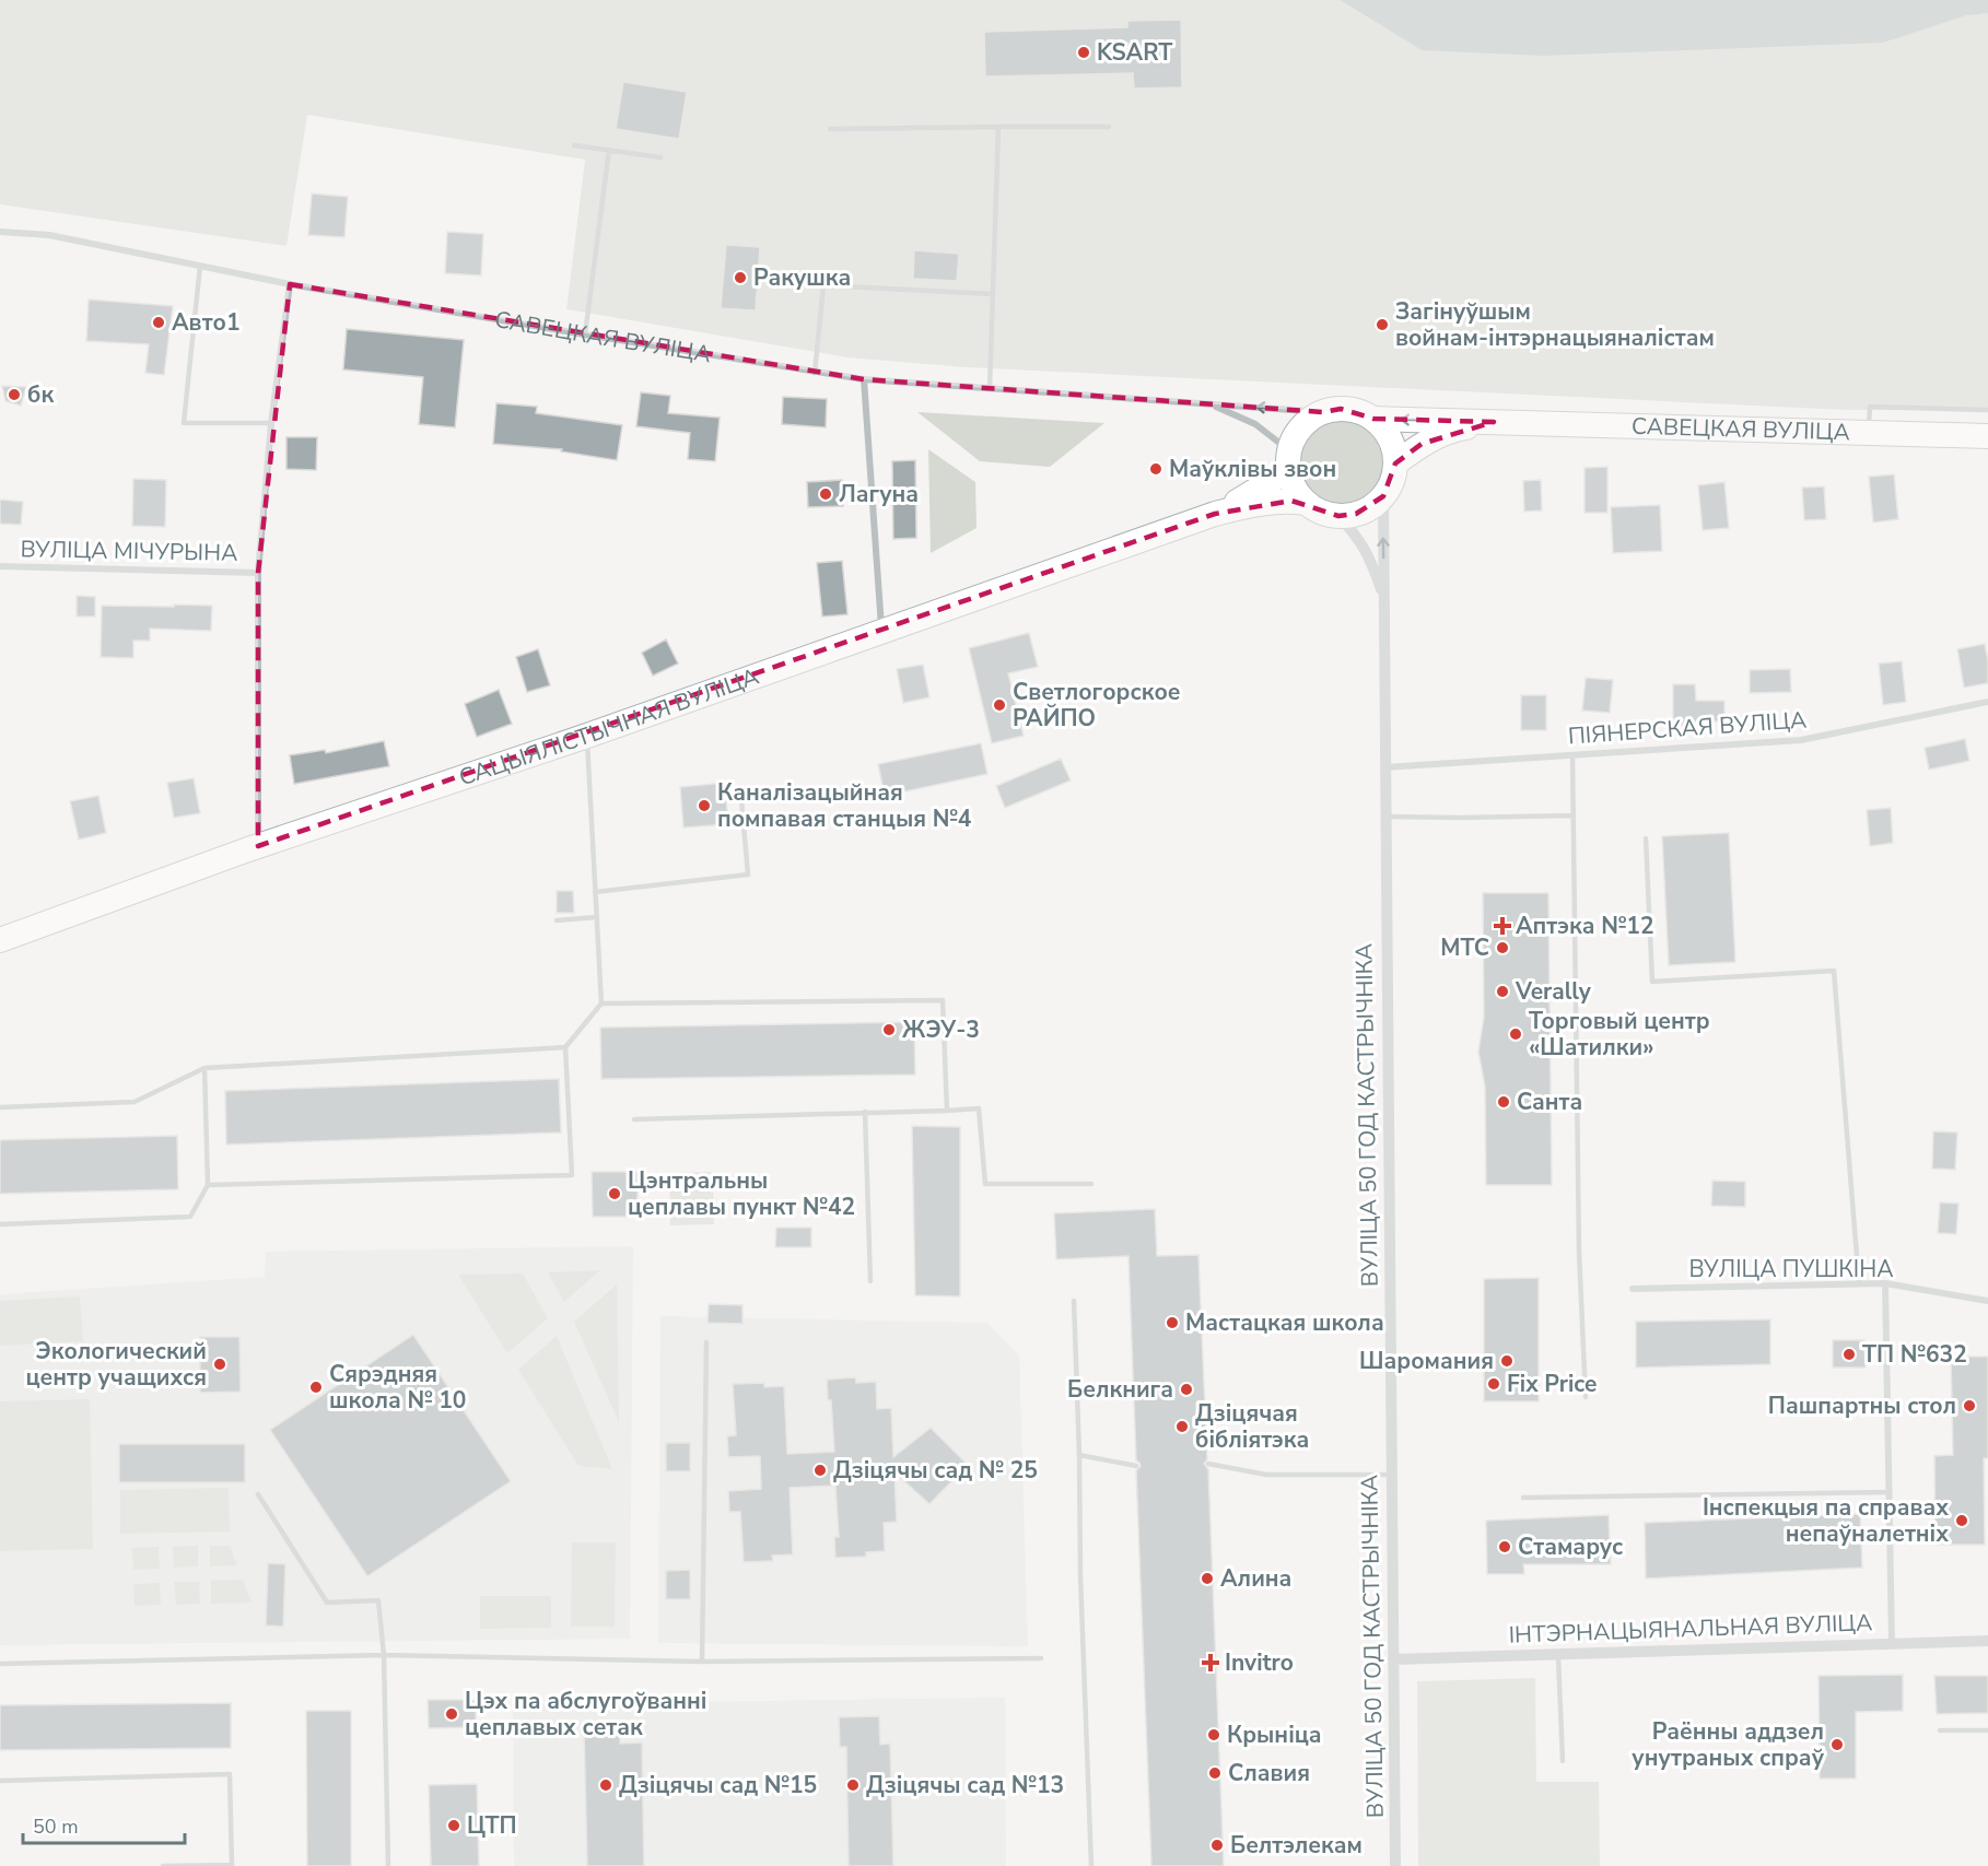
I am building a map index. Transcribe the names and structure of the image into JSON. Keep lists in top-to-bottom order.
{
  "streets": {
    "main road": ["САВЕЦКАЯ ВУЛІЦА", "САЦЫЯЛІСТЫЧНАЯ ВУЛІЦА"],
    "street": [
      "ВУЛІЦА МІЧУРЫНА",
      "ПІЯНЕРСКАЯ ВУЛІЦА",
      "ВУЛІЦА 50 ГОД КАСТРЫЧНІКА",
      "ВУЛІЦА ПУШКІНА",
      "ІНТЭРНАЦЫЯНАЛЬНАЯ ВУЛІЦА"
    ]
  },
  "crossings": [
    ["САВЕЦКАЯ ВУЛІЦА", "САЦЫЯЛІСТЫЧНАЯ ВУЛІЦА"],
    ["САВЕЦКАЯ ВУЛІЦА", "ВУЛІЦА 50 ГОД КАСТРЫЧНІКА"],
    ["САЦЫЯЛІСТЫЧНАЯ ВУЛІЦА", "ВУЛІЦА 50 ГОД КАСТРЫЧНІКА"],
    ["ПІЯНЕРСКАЯ ВУЛІЦА", "ВУЛІЦА 50 ГОД КАСТРЫЧНІКА"],
    ["ВУЛІЦА 50 ГОД КАСТРЫЧНІКА", "ІНТЭРНАЦЫЯНАЛЬНАЯ ВУЛІЦА"]
  ],
  "places": {
    "other": [
      "KSART",
      "Ракушка",
      "Авто1",
      "Загінуўшым войнам-інтэрнацыяналістам",
      "бк",
      "Маўклівы звон",
      "Лагуна",
      "Светлогорское РАЙПО",
      "Каналізацыйная помпавая станцыя №4",
      "МТС",
      "Verally",
      "ЖЭУ-3",
      "Торговый центр «Шатилки»",
      "Санта",
      "Цэнтральны цеплавы пункт №42",
      "Мастацкая школа",
      "ТП №632",
      "Шаромания",
      "Экологический центр учащихся",
      "Fix Price",
      "Сярэдняя школа № 10",
      "Белкнига",
      "Пашпартны стол",
      "Дзіцячая бібліятэка",
      "Дзіцячы сад № 25",
      "Інспекцыя па справах непаўналетніх",
      "Стамарус",
      "Алина",
      "Цэх па абслугоўванні цеплавых сетак",
      "Крыніца",
      "Раённы аддзел унутраных спраў",
      "Славия",
      "Дзіцячы сад №15",
      "Дзіцячы сад №13",
      "ЦТП",
      "Белтэлекам"
    ],
    "health": ["Аптэка №12", "Invitro"]
  },
  "scale_bar": "50 m"
}
